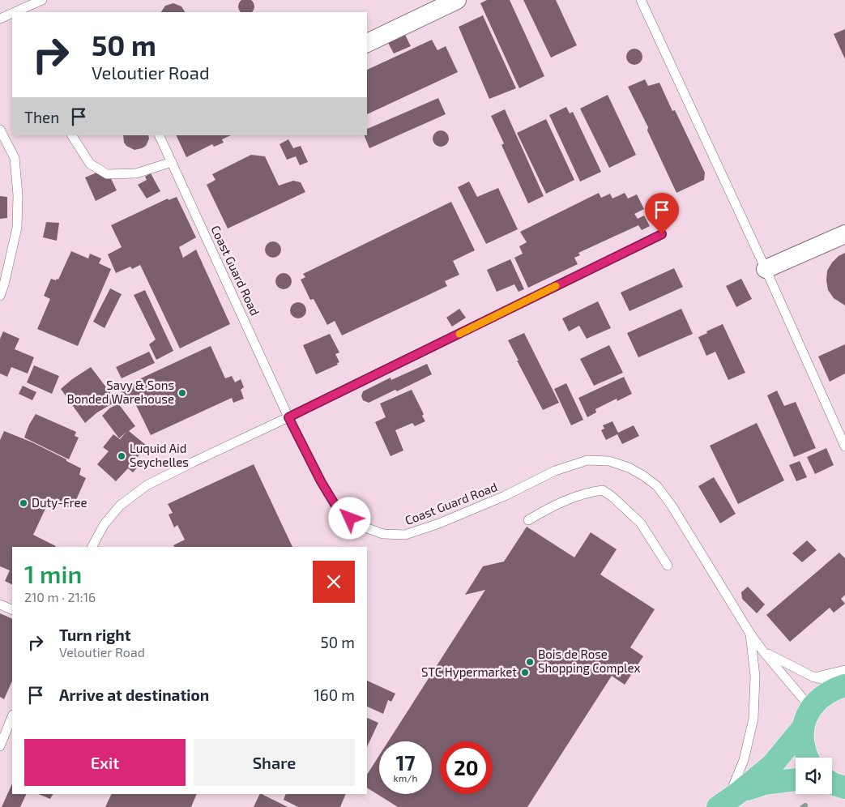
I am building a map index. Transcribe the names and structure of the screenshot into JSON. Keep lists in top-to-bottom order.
{
  "streets": {
    "lane": ["Coast Guard Road"]
  },
  "places": [
    "Savy & Sons Bonded Warehouse",
    "Luquid Aid Seychelles",
    "Duty-Free",
    "Bois de Rose Shopping Complex",
    "STC Hypermarket"
  ],
  "page": {
    "turn": ["50 m", "Veloutier Road"],
    "then": "Then",
    "heading": ["1 min", "210 m · 21:16"],
    "list": [
      {
        "name": "Turn right",
        "note": "Veloutier Road",
        "value": "50 m"
      },
      {
        "name": "Arrive at destination",
        "value": "160 m"
      }
    ],
    "buttons": ["Exit", "Share"],
    "speed": "17 km/h",
    "limit": "20"
  }
}
